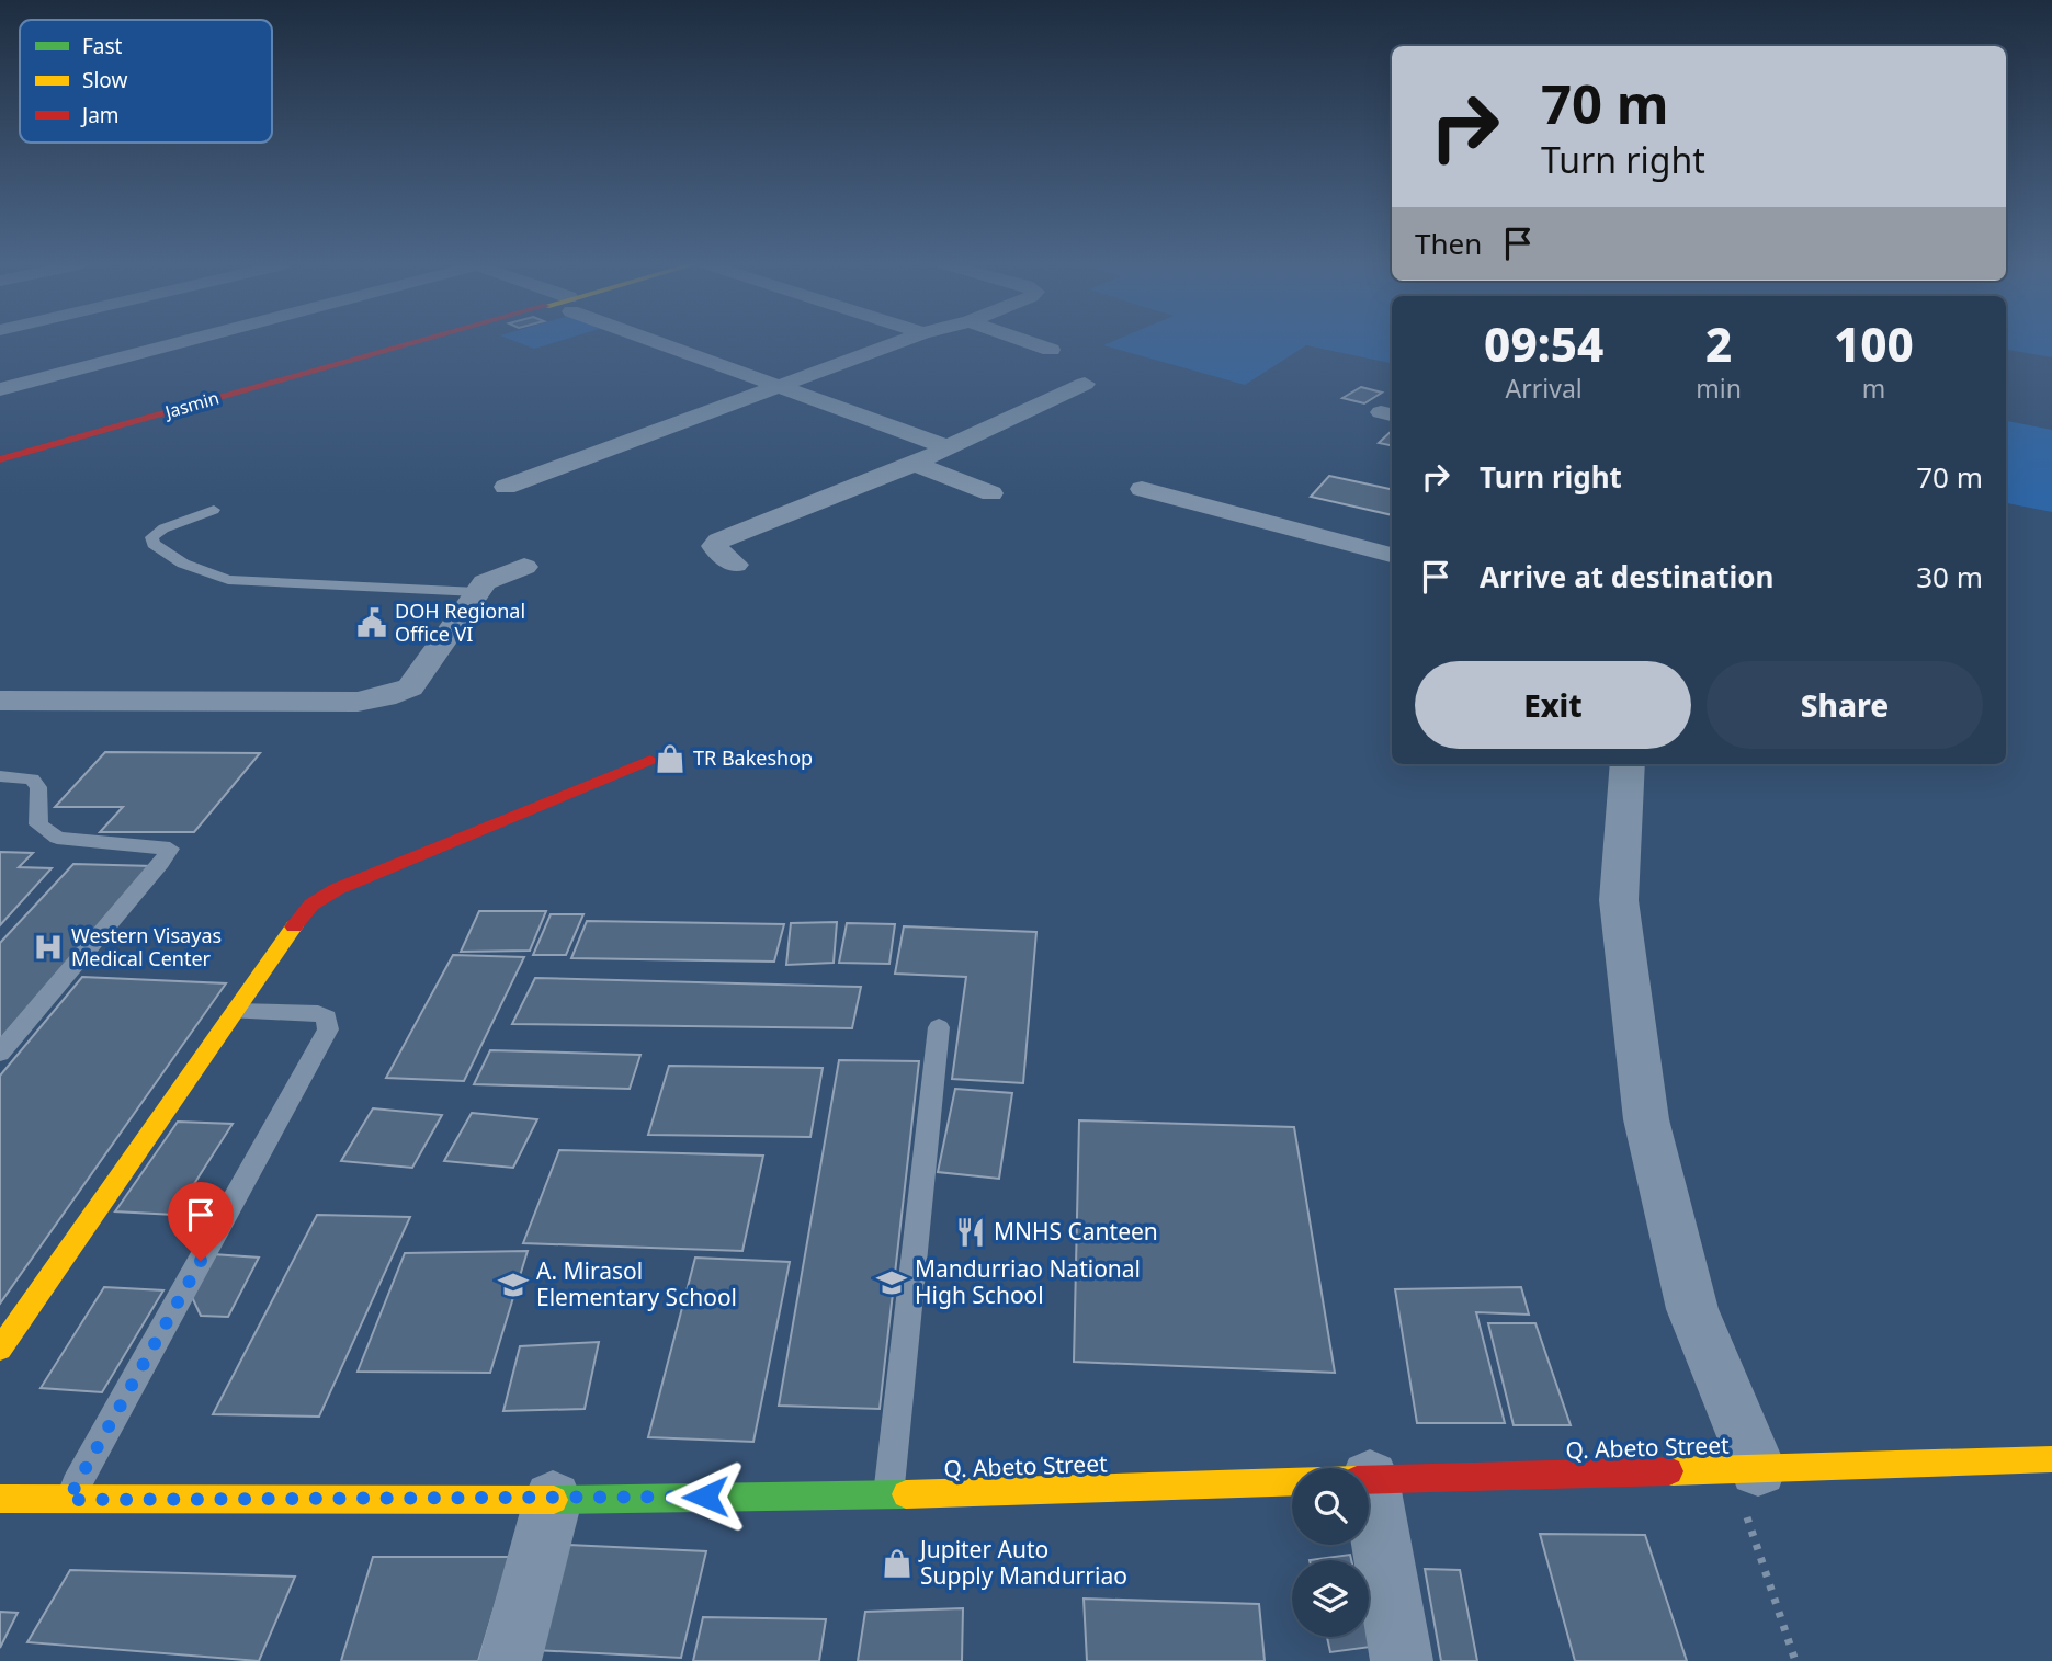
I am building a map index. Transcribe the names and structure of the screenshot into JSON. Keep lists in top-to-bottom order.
{
  "streets": {
    "street": ["Jasmin", "Q. Abeto Street"]
  },
  "places": {
    "public building": ["DOH Regional Office VI"],
    "shop": ["TR Bakeshop", "Jupiter Auto Supply Mandurriao"],
    "hospital": ["Western Visayas Medical Center"],
    "restaurant": ["MNHS Canteen"],
    "school or university": ["Mandurriao National High School", "A. Mirasol Elementary School"]
  },
  "legend": ["Fast", "Slow", "Jam"],
  "page": {
    "turn": ["70 m", "Turn right"],
    "then": "Then",
    "eta": [
      "09:54",
      "Arrival",
      "2",
      "min",
      "100",
      "m"
    ],
    "list": [
      {
        "name": "Turn right",
        "value": "70 m"
      },
      {
        "name": "Arrive at destination",
        "value": "30 m"
      }
    ],
    "buttons": ["Exit", "Share"]
  }
}
